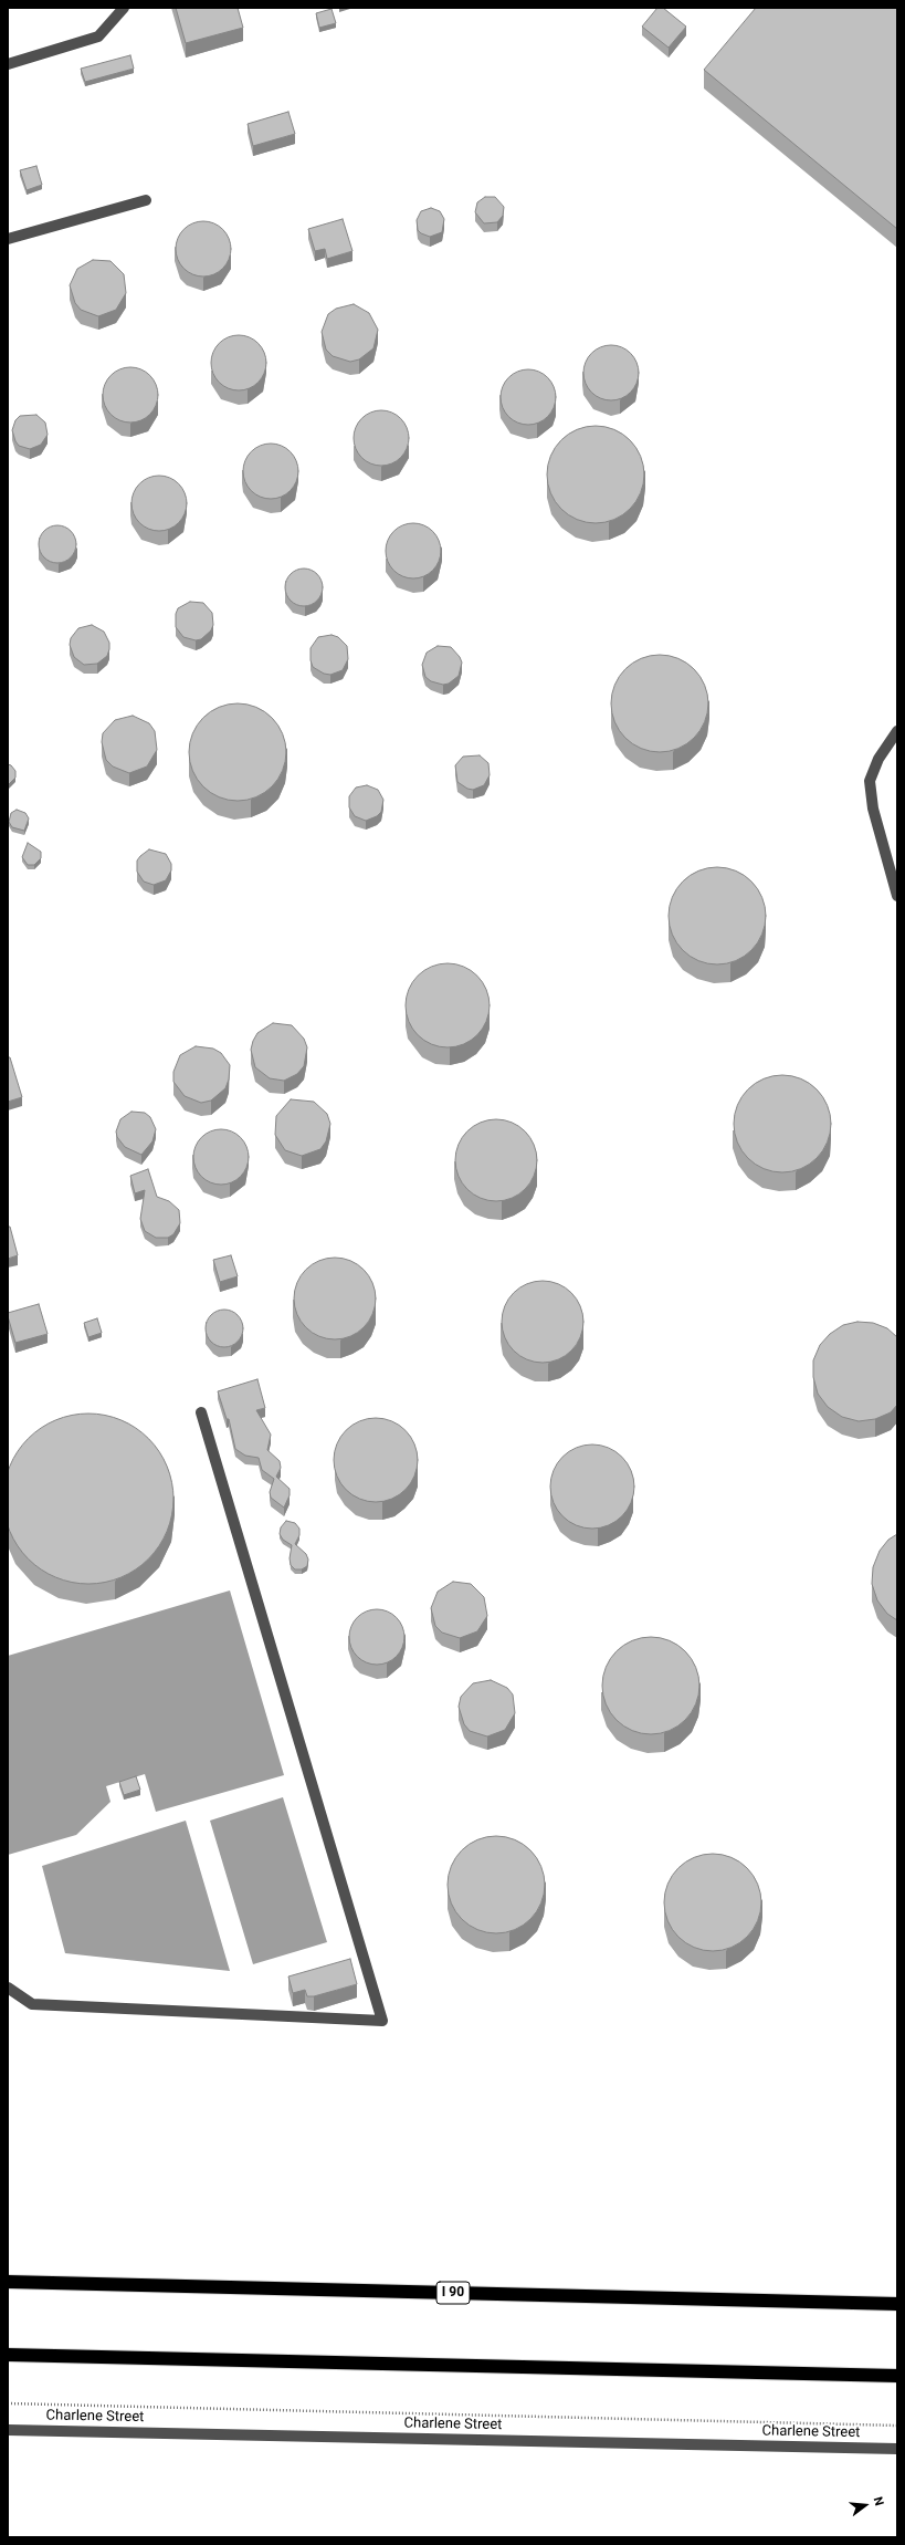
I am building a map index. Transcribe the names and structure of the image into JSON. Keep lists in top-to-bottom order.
{
  "streets": {
    "highway": ["I 90"],
    "street": ["Charlene Street"]
  },
  "north": "right"
}
